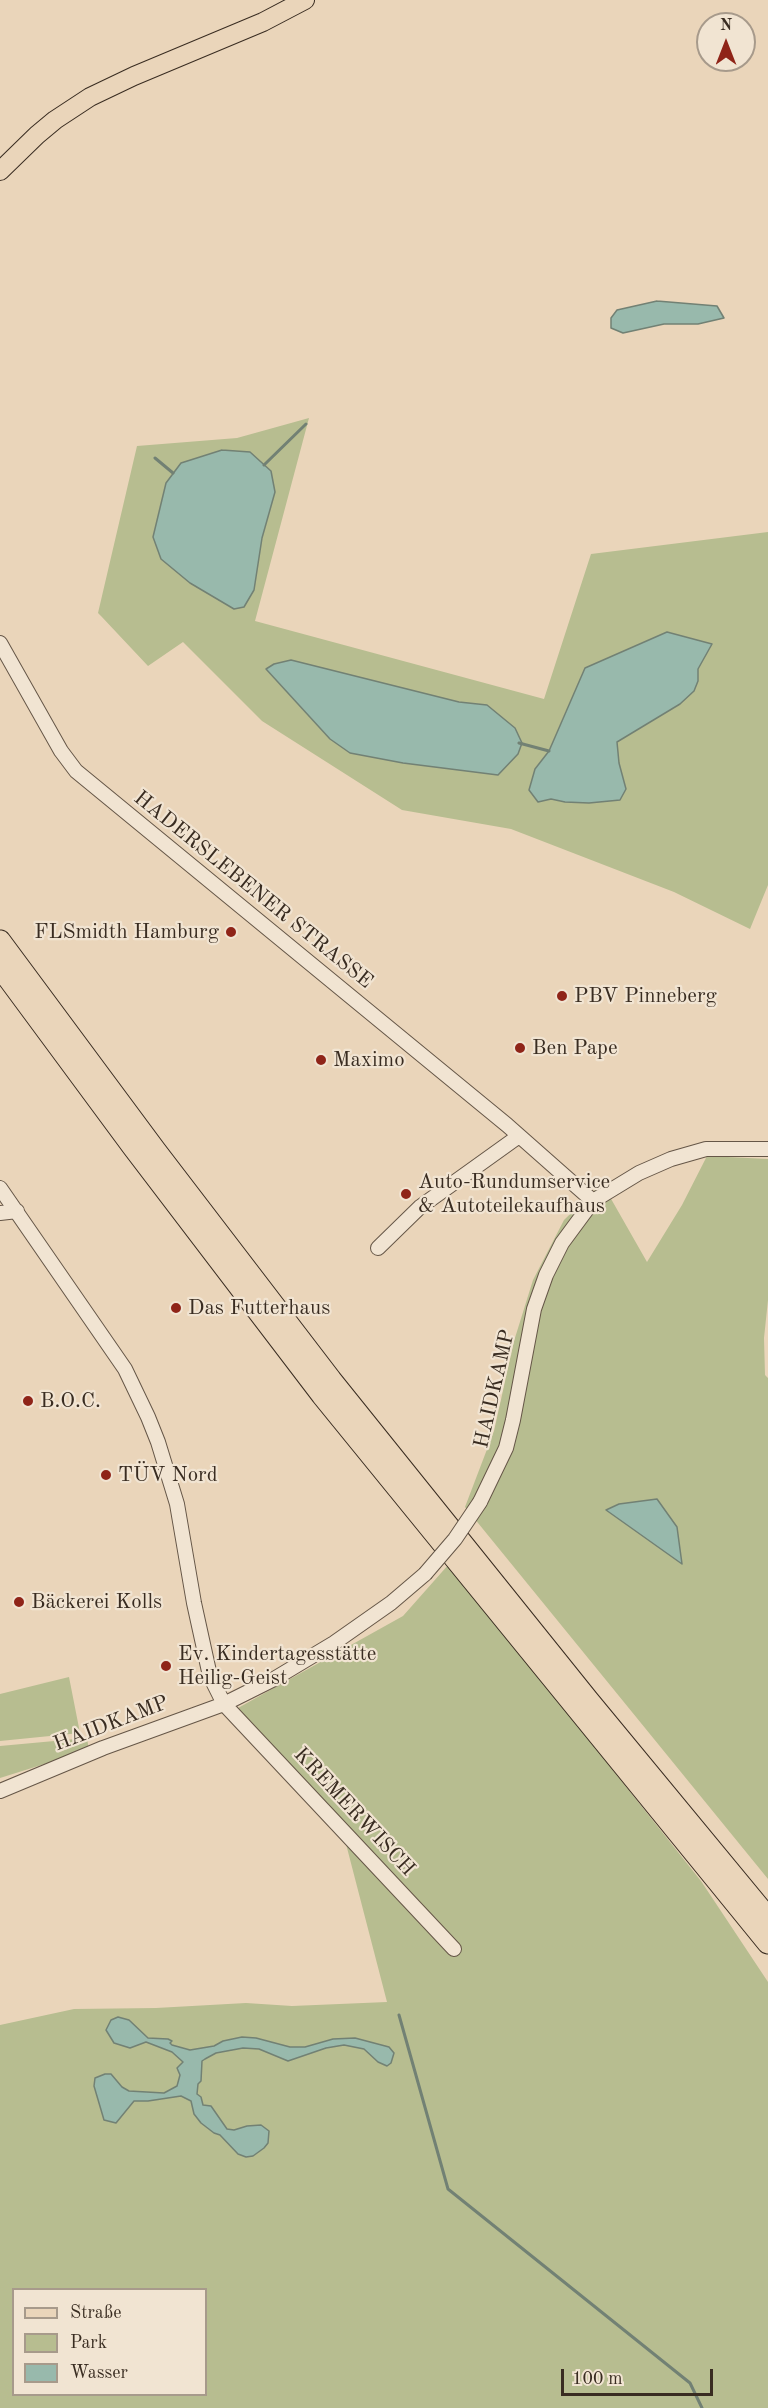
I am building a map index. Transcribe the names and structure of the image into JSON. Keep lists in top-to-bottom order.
{
  "streets": {
    "street": ["HADERSLEBENER STRASSE", "HAIDKAMP", "KREMERWISCH"]
  },
  "crossings": [
    ["HADERSLEBENER STRASSE", "HAIDKAMP"],
    ["HAIDKAMP", "KREMERWISCH"]
  ],
  "places": [
    "FLSmidth Hamburg",
    "PBV Pinneberg",
    "Ben Pape",
    "Maximo",
    "Auto-Rundumservice & Autoteilekaufhaus",
    "Das Futterhaus",
    "B.O.C.",
    "TÜV Nord",
    "Bäckerei Kolls",
    "Ev. Kindertagesstätte Heilig-Geist"
  ],
  "legend": ["Straße", "Park", "Wasser"],
  "scale_bar": "100 m",
  "north": "top"
}
